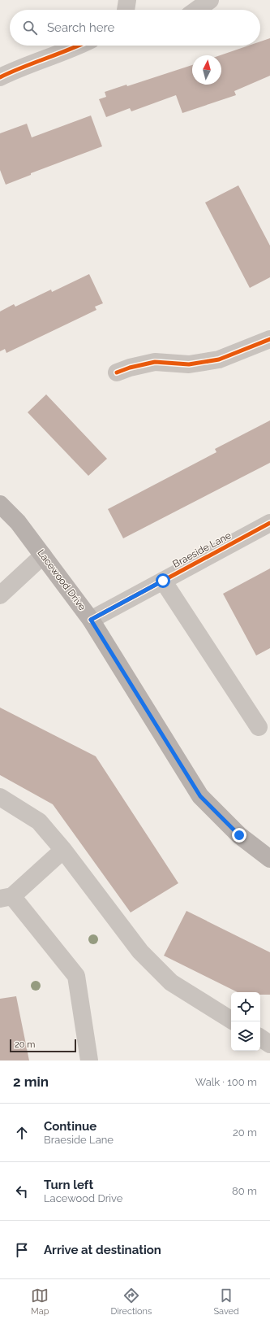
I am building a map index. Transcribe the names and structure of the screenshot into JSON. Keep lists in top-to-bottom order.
{
  "streets": {
    "main road": ["Lacewood Drive"],
    "street": ["Braeside Lane"]
  },
  "crossings": [
    ["Braeside Lane", "Lacewood Drive"]
  ],
  "scale_bar": "20 m",
  "north": "top",
  "page": {
    "search": "Search here",
    "scale": "20 m",
    "heading": ["2 min", "Walk · 100 m"],
    "list": [
      ["Continue", "Braeside Lane", "20 m"],
      ["Turn left", "Lacewood Drive", "80 m"],
      "Arrive at destination"
    ],
    "nav": ["Map", "Directions", "Saved"]
  }
}
